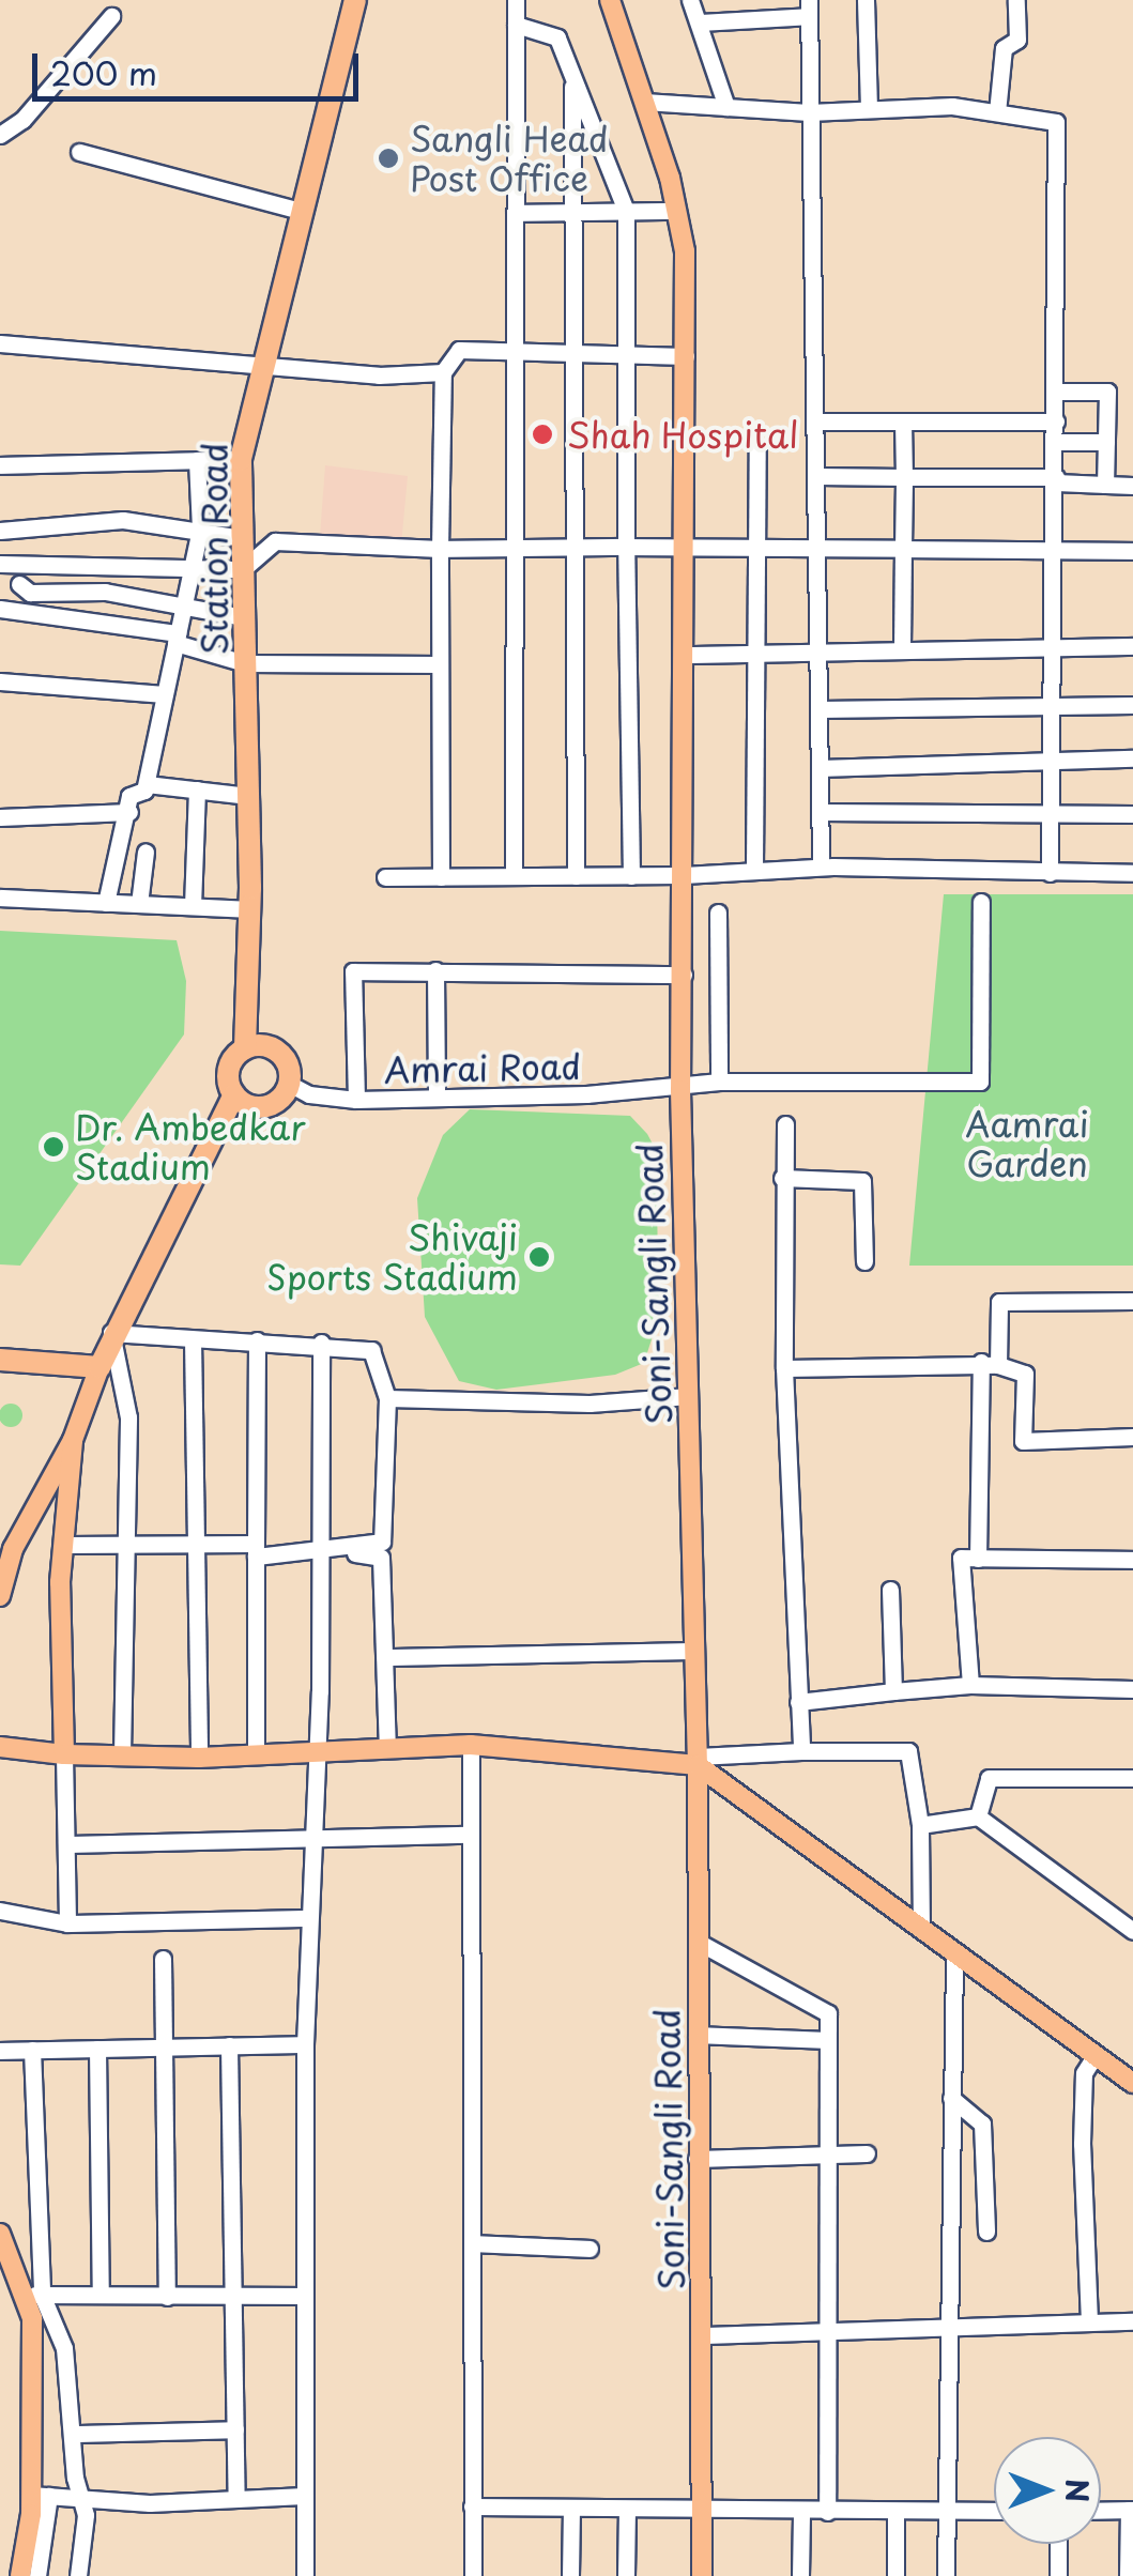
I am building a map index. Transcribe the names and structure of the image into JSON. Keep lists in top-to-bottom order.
{
  "streets": {
    "highway": ["Station Road"],
    "main road": ["Soni-Sangli Road"],
    "street": ["Amrai Road"]
  },
  "crossings": [
    ["Station Road", "Amrai Road"],
    ["Amrai Road", "Soni-Sangli Road"]
  ],
  "parks": ["Aamrai Garden"],
  "places": [
    "Sangli Head Post Office",
    "Shah Hospital",
    "Dr. Ambedkar Stadium",
    "Shivaji Sports Stadium"
  ],
  "scale_bar": "200 m",
  "north": "right"
}
